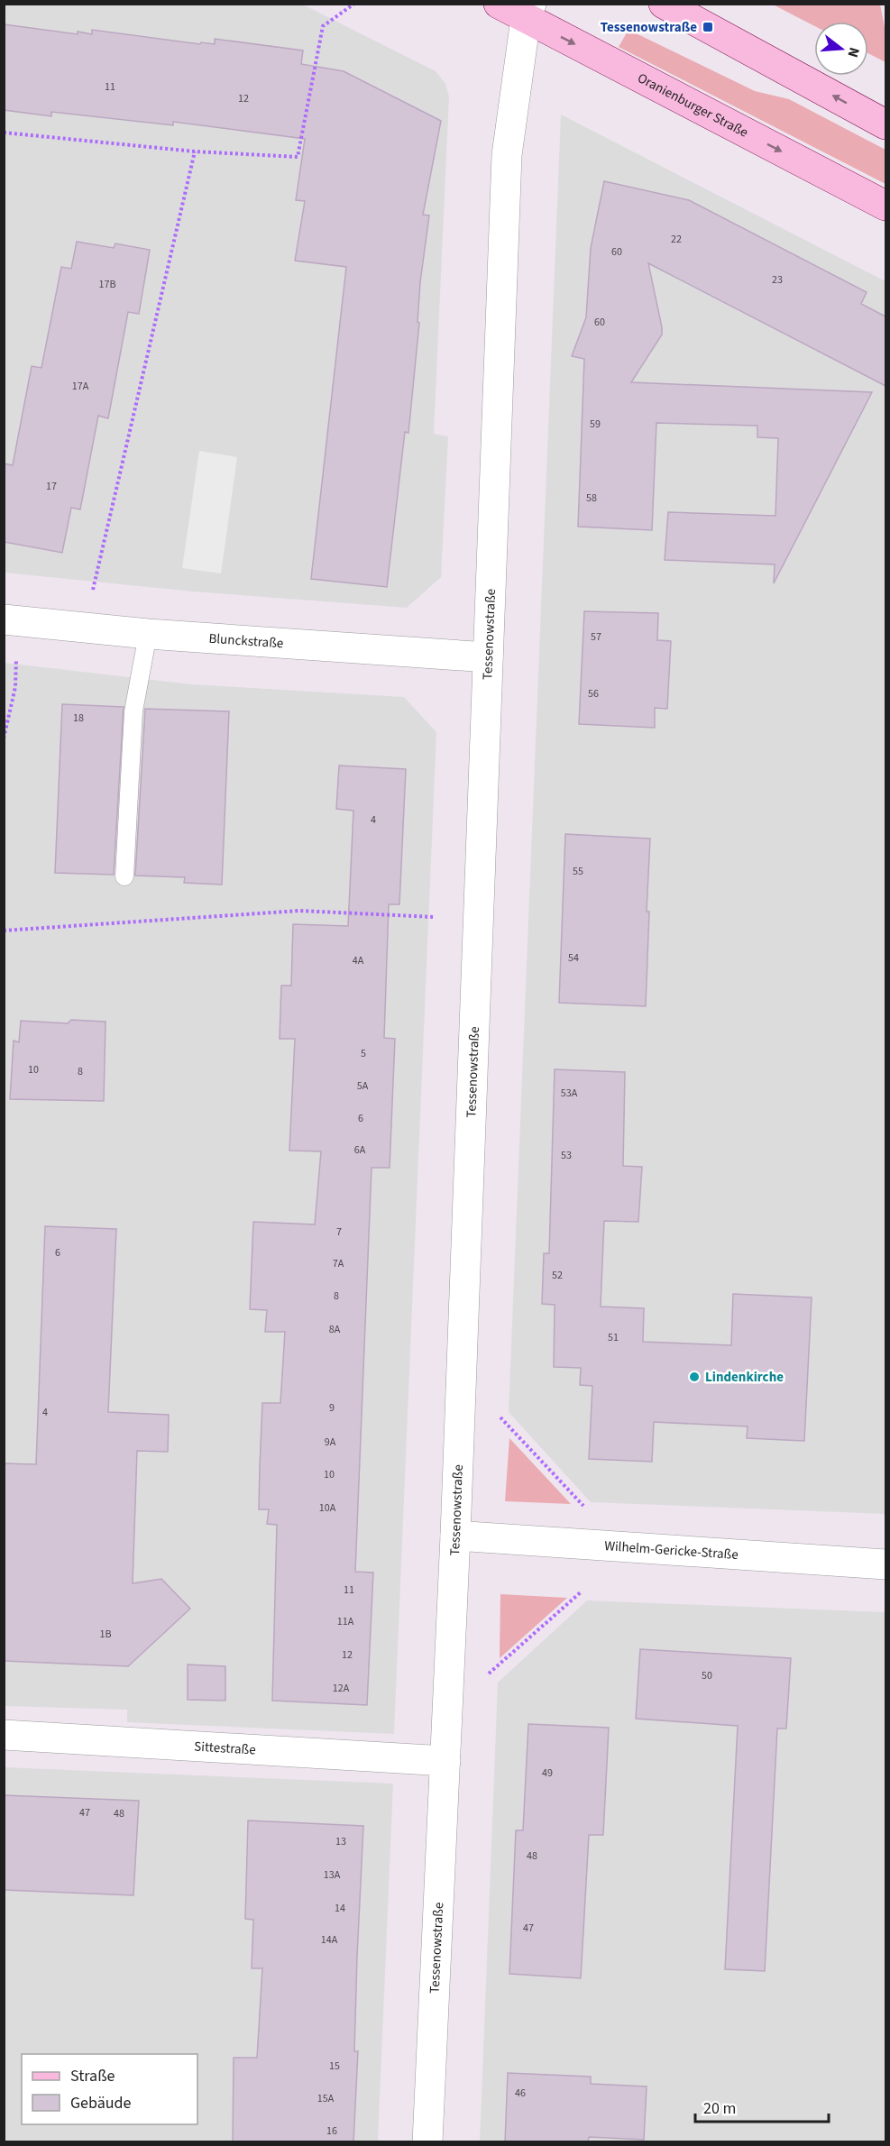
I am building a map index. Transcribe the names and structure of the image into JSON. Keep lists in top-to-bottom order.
{
  "streets": {
    "main road": ["Oranienburger Straße"],
    "street": [
      "Tessenowstraße",
      "Blunckstraße",
      "Wilhelm-Gericke-Straße",
      "Sittestraße"
    ]
  },
  "crossings": [
    ["Oranienburger Straße", "Tessenowstraße"],
    ["Tessenowstraße", "Blunckstraße"],
    ["Tessenowstraße", "Wilhelm-Gericke-Straße"],
    ["Tessenowstraße", "Sittestraße"]
  ],
  "places": {
    "transit": ["Tessenowstraße"],
    "other": ["Lindenkirche"]
  },
  "house_numbers": [
    "11",
    "12",
    "22",
    "60",
    "23",
    "17B",
    "60",
    "17A",
    "59",
    "17",
    "58",
    "57",
    "56",
    "18",
    "4",
    "55",
    "54",
    "4A",
    "5",
    "10",
    "8",
    "5A",
    "53A",
    "6",
    "6A",
    "53",
    "7",
    "6",
    "7A",
    "52",
    "8",
    "8A",
    "51",
    "9",
    "4",
    "9A",
    "10",
    "10A",
    "11",
    "11A",
    "1B",
    "12",
    "50",
    "12A",
    "49",
    "47",
    "48",
    "13",
    "48",
    "13A",
    "14",
    "47",
    "14A",
    "15",
    "46",
    "15A",
    "16"
  ],
  "legend": ["Straße", "Gebäude"],
  "scale_bar": "20 m",
  "north": "right"
}
